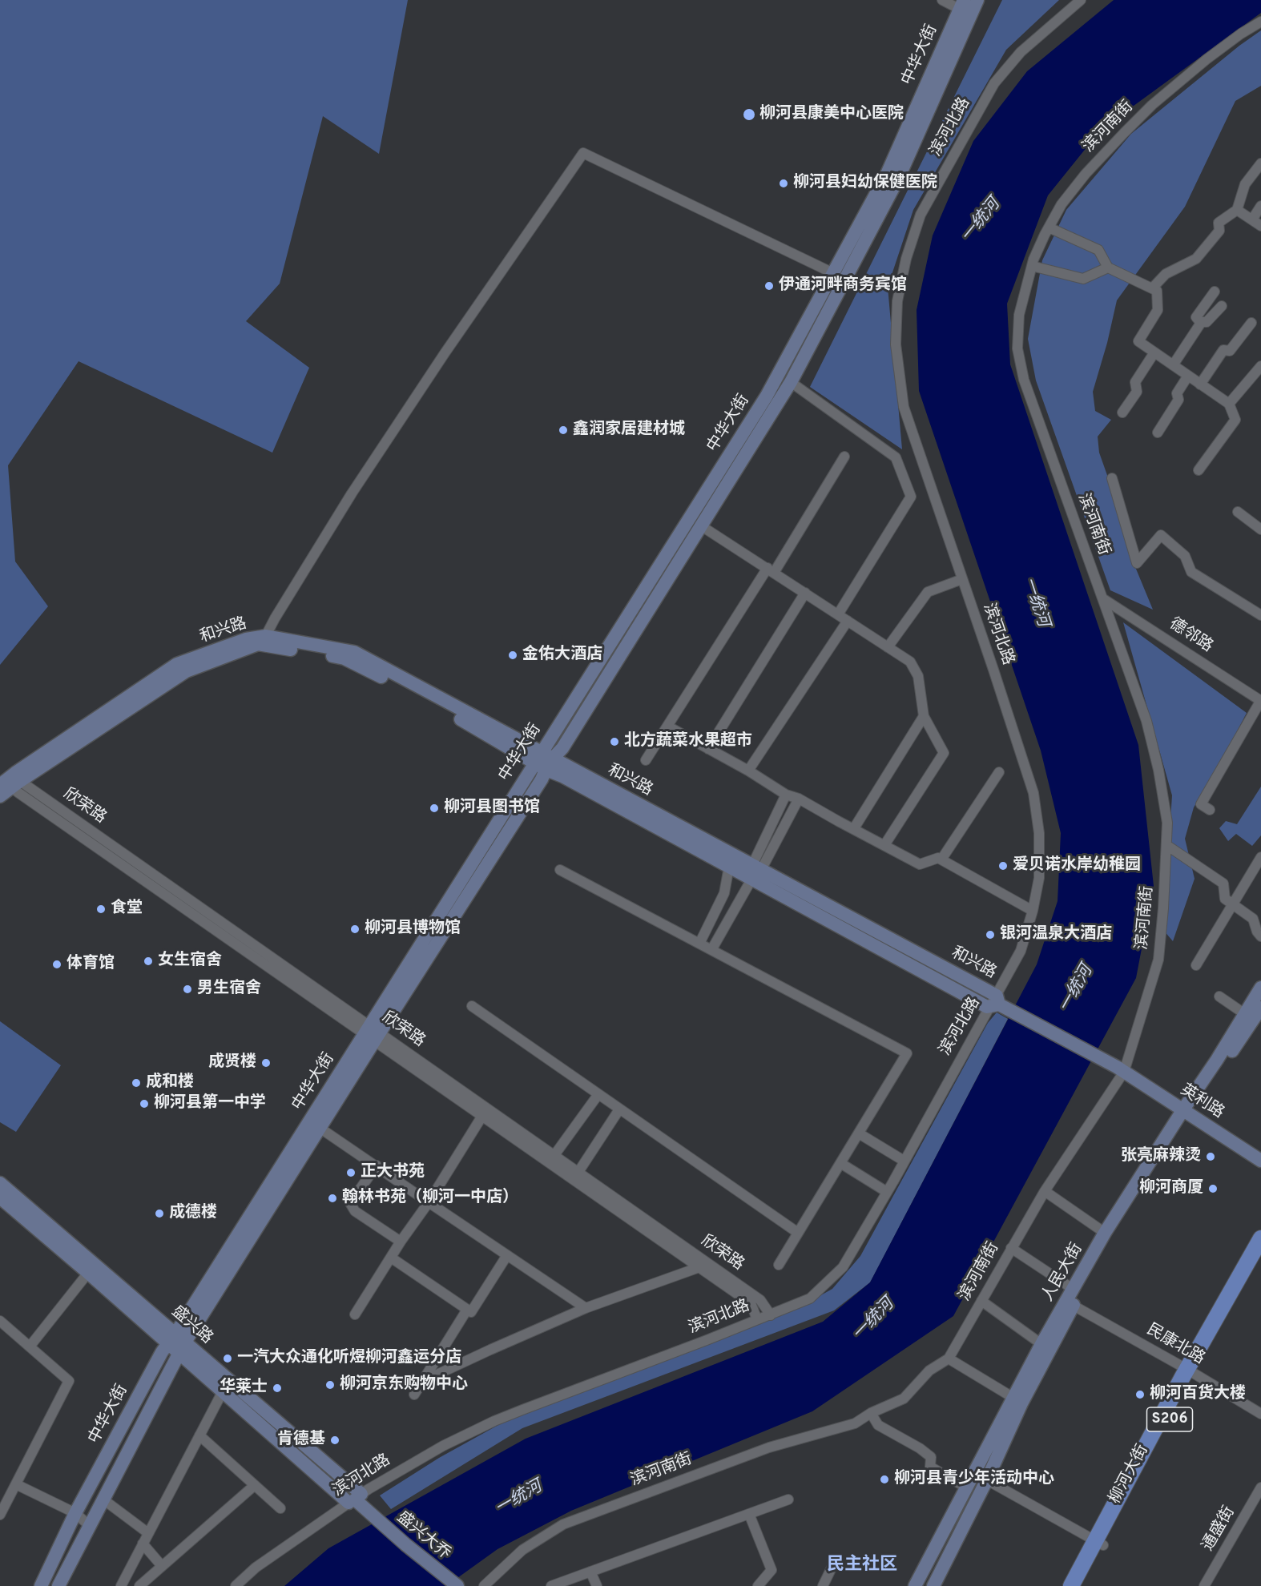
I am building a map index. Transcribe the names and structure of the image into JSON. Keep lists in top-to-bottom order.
{
  "streets": {
    "main road": ["S206", "柳河大街"],
    "street": [
      "中华大街",
      "滨河北路",
      "滨河南街",
      "和兴路",
      "德邻路",
      "欣荣路",
      "英利路",
      "人民大街",
      "盛兴路",
      "民康北路",
      "通盛街",
      "盛兴大乔"
    ]
  },
  "crossings": [
    ["中华大街", "和兴路"],
    ["中华大街", "欣荣路"],
    ["中华大街", "盛兴路"],
    ["滨河北路", "和兴路"],
    ["滨河北路", "欣荣路"],
    ["滨河北路", "盛兴路"],
    ["滨河北路", "盛兴大乔"],
    ["滨河南街", "和兴路"],
    ["滨河南街", "德邻路"],
    ["滨河南街", "英利路"],
    ["和兴路", "欣荣路"],
    ["和兴路", "英利路"],
    ["英利路", "人民大街"],
    ["人民大街", "民康北路"],
    ["盛兴路", "盛兴大乔"],
    ["民康北路", "柳河大街"]
  ],
  "districts": ["民主社区"],
  "water": ["一统河"],
  "places": [
    "柳河县康美中心医院",
    "柳河县妇幼保健医院",
    "伊通河畔商务宾馆",
    "鑫润家居建材城",
    "金佑大酒店",
    "北方蔬菜水果超市",
    "柳河县图书馆",
    "爱贝诺水岸幼稚园",
    "食堂",
    "柳河县博物馆",
    "银河温泉大酒店",
    "女生宿舍",
    "体育馆",
    "男生宿舍",
    "成贤楼",
    "成和楼",
    "柳河县第一中学",
    "张亮麻辣烫",
    "正大书苑",
    "柳河商厦",
    "翰林书苑（柳河一中店）",
    "成德楼",
    "一汽大众通化听煜柳河鑫运分店",
    "柳河京东购物中心",
    "华莱士",
    "柳河百货大楼",
    "肯德基",
    "柳河县青少年活动中心"
  ]
}
